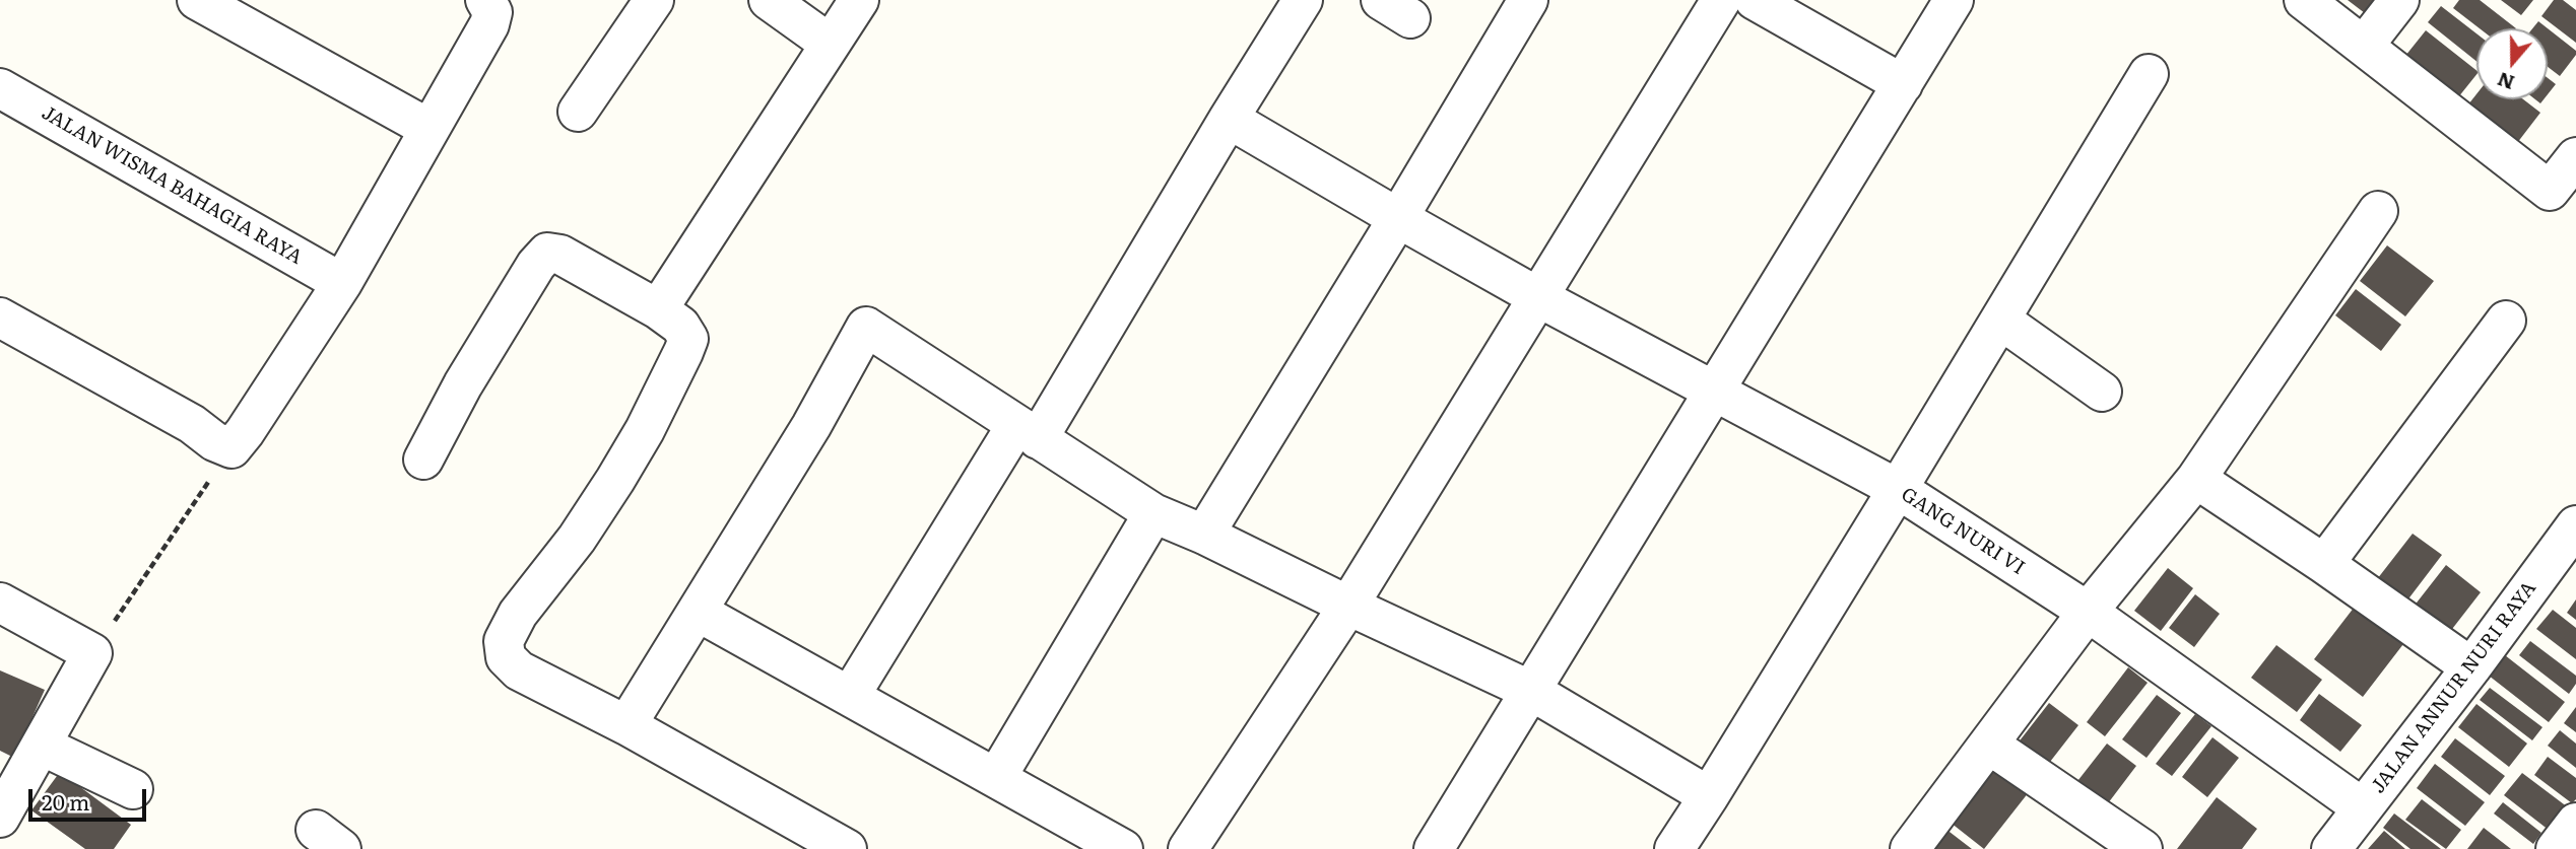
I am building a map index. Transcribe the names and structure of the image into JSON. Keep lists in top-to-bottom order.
{
  "streets": {
    "street": ["JALAN WISMA BAHAGIA RAYA", "GANG NURI VI", "JALAN ANNUR NURI RAYA"]
  },
  "crossings": [
    ["GANG NURI VI", "JALAN ANNUR NURI RAYA"]
  ],
  "scale_bar": "20 m",
  "north": "bottom"
}
